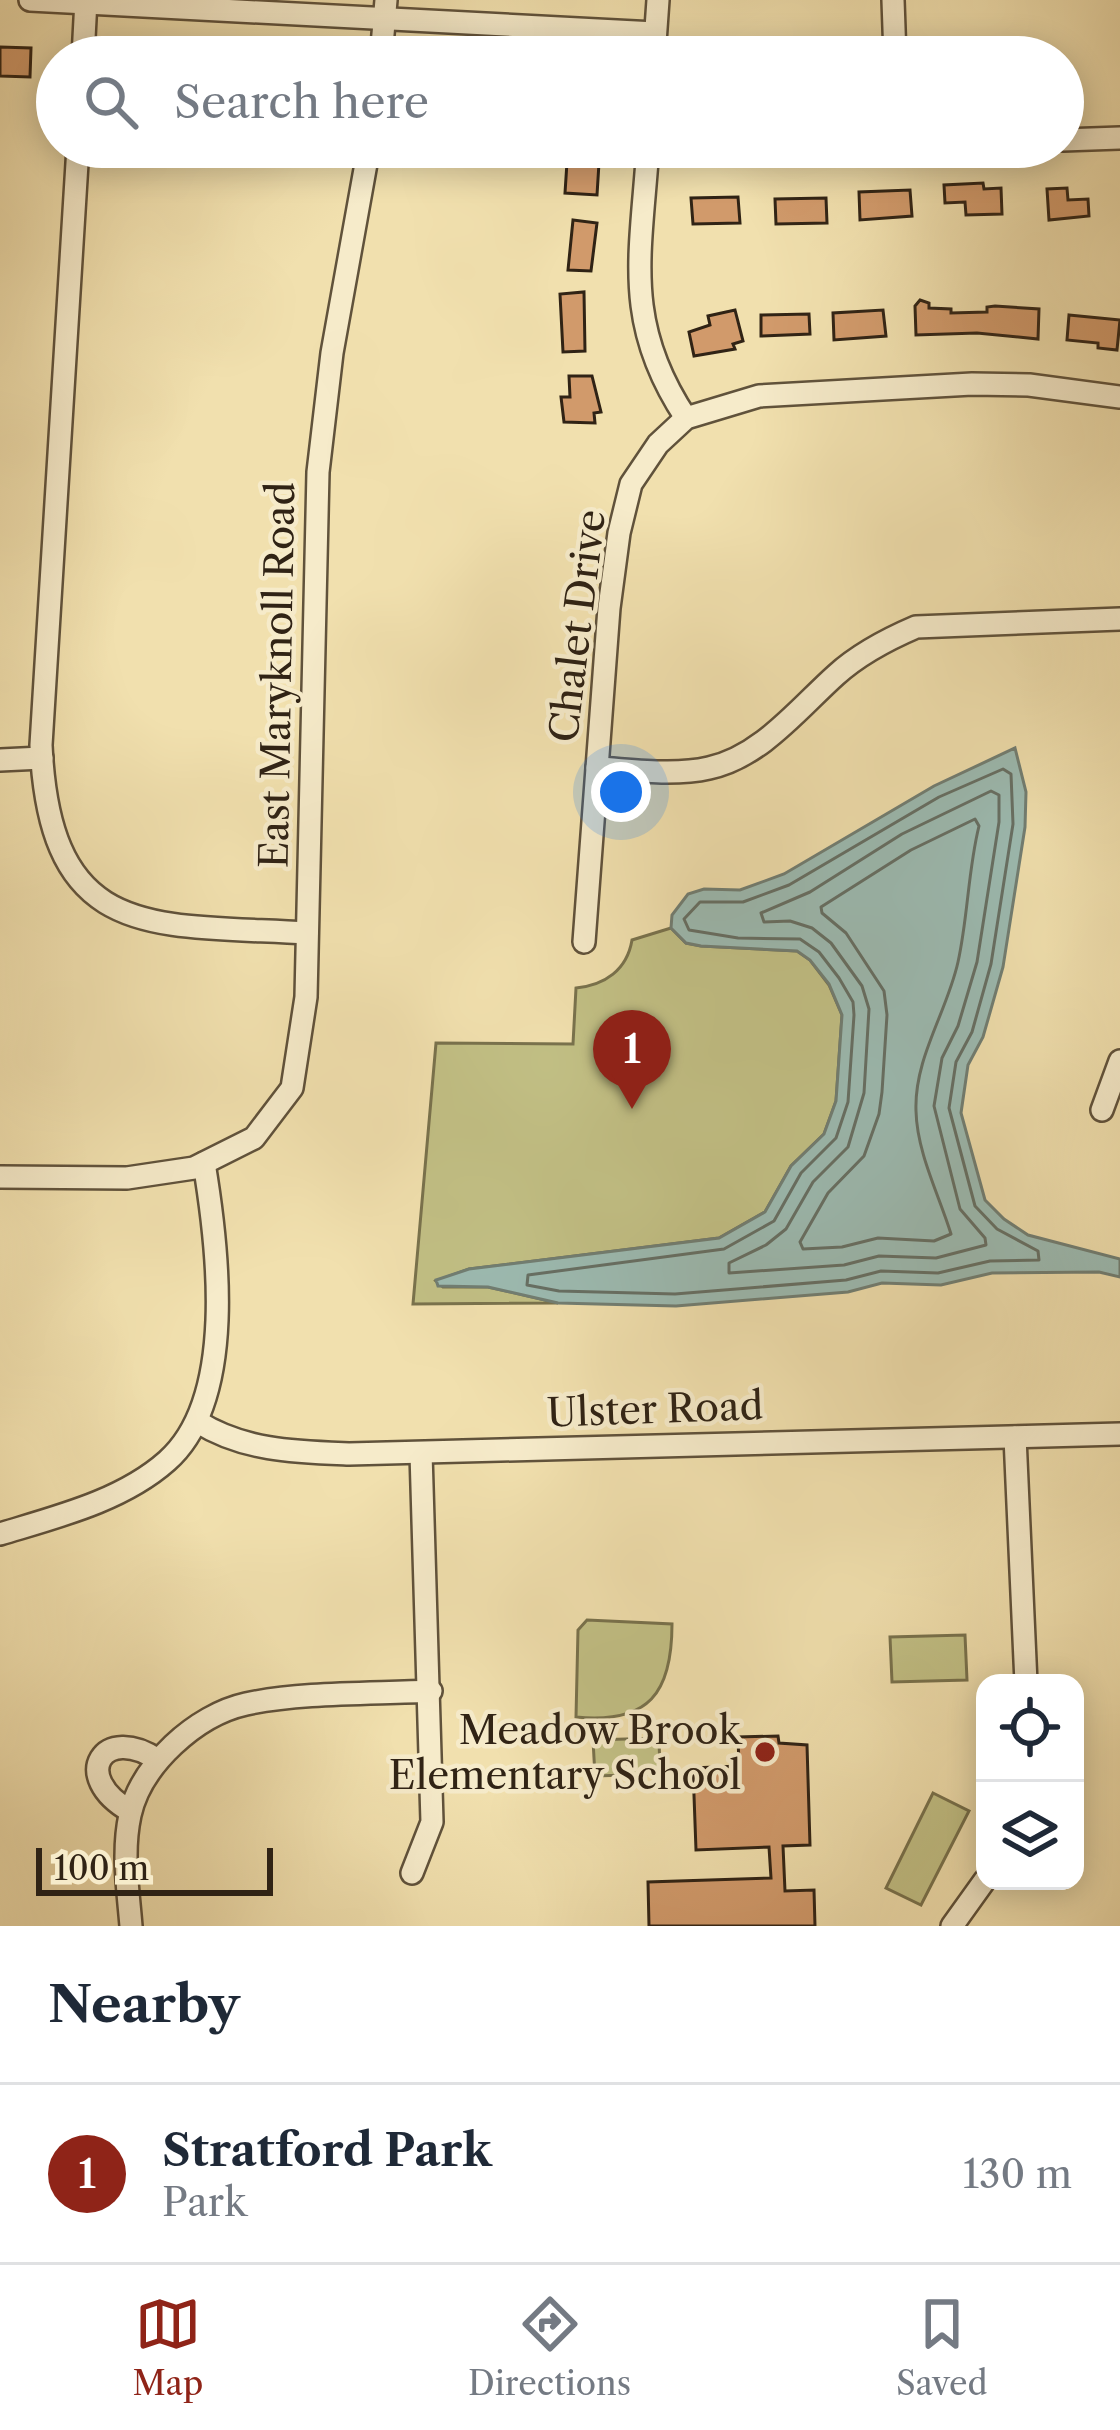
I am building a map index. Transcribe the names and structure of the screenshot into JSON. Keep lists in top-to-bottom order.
{
  "streets": {
    "street": ["Chalet Drive", "East Maryknoll Road", "Ulster Road"]
  },
  "places": ["Meadow Brook Elementary School"],
  "scale_bar": "100 m",
  "page": {
    "search": "Search here",
    "pins": "1",
    "scale": "100 m",
    "heading": "Nearby",
    "list": [
      {
        "mark": "1",
        "name": "Stratford Park",
        "note": "Park",
        "value": "130 m"
      }
    ],
    "nav": ["Map", "Directions", "Saved"]
  }
}
